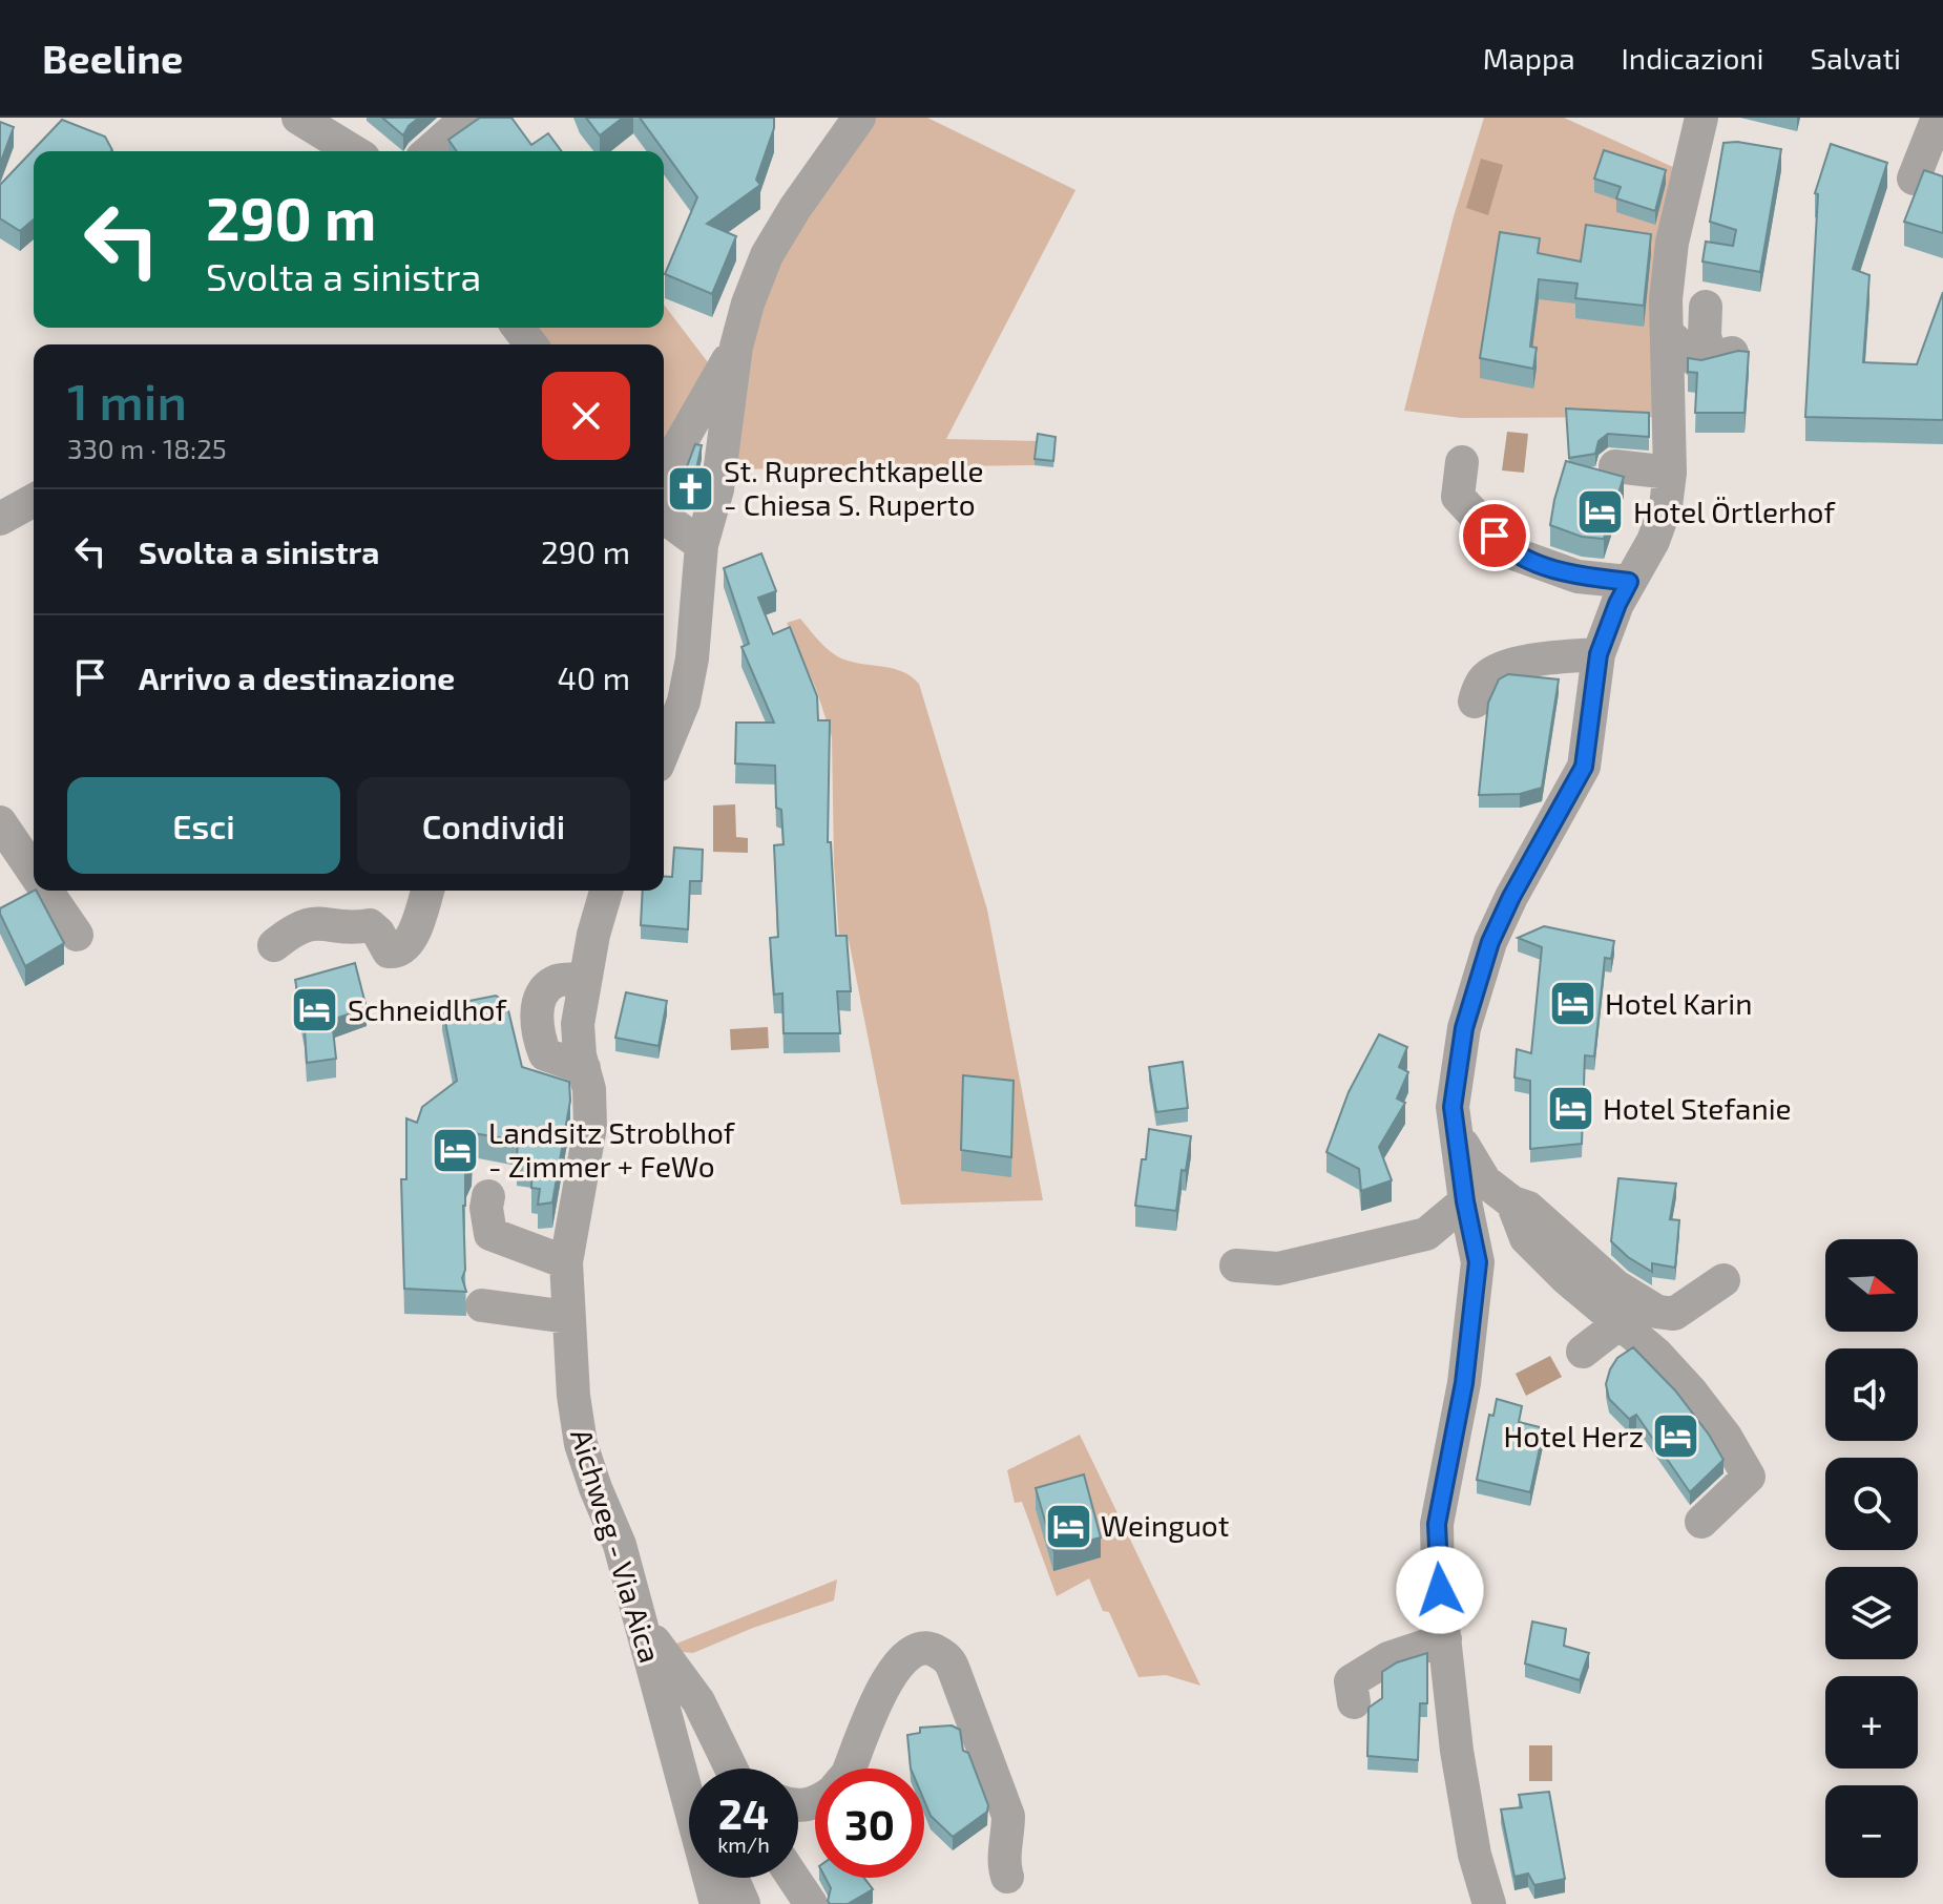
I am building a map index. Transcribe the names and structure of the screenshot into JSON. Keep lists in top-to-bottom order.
{
  "streets": {
    "street": ["Aichweg - Via Aica"]
  },
  "places": {
    "church": ["St. Ruprechtkapelle - Chiesa S. Ruperto"],
    "hotel": [
      "Hotel Örtlerhof",
      "Hotel Karin",
      "Schneidlhof",
      "Hotel Stefanie",
      "Landsitz Stroblhof - Zimmer + FeWo",
      "Hotel Herz",
      "Weinguot"
    ]
  },
  "north": "right",
  "page": {
    "header": "Beeline",
    "nav": ["Mappa", "Indicazioni", "Salvati"],
    "turn": ["290 m", "Svolta a sinistra"],
    "heading": ["1 min", "330 m · 18:25"],
    "list": [
      {
        "name": "Svolta a sinistra",
        "value": "290 m"
      },
      {
        "name": "Arrivo a destinazione",
        "value": "40 m"
      }
    ],
    "buttons": ["Esci", "Condividi"],
    "map_buttons": ["+", "−"],
    "speed": "24 km/h",
    "limit": "30"
  }
}
